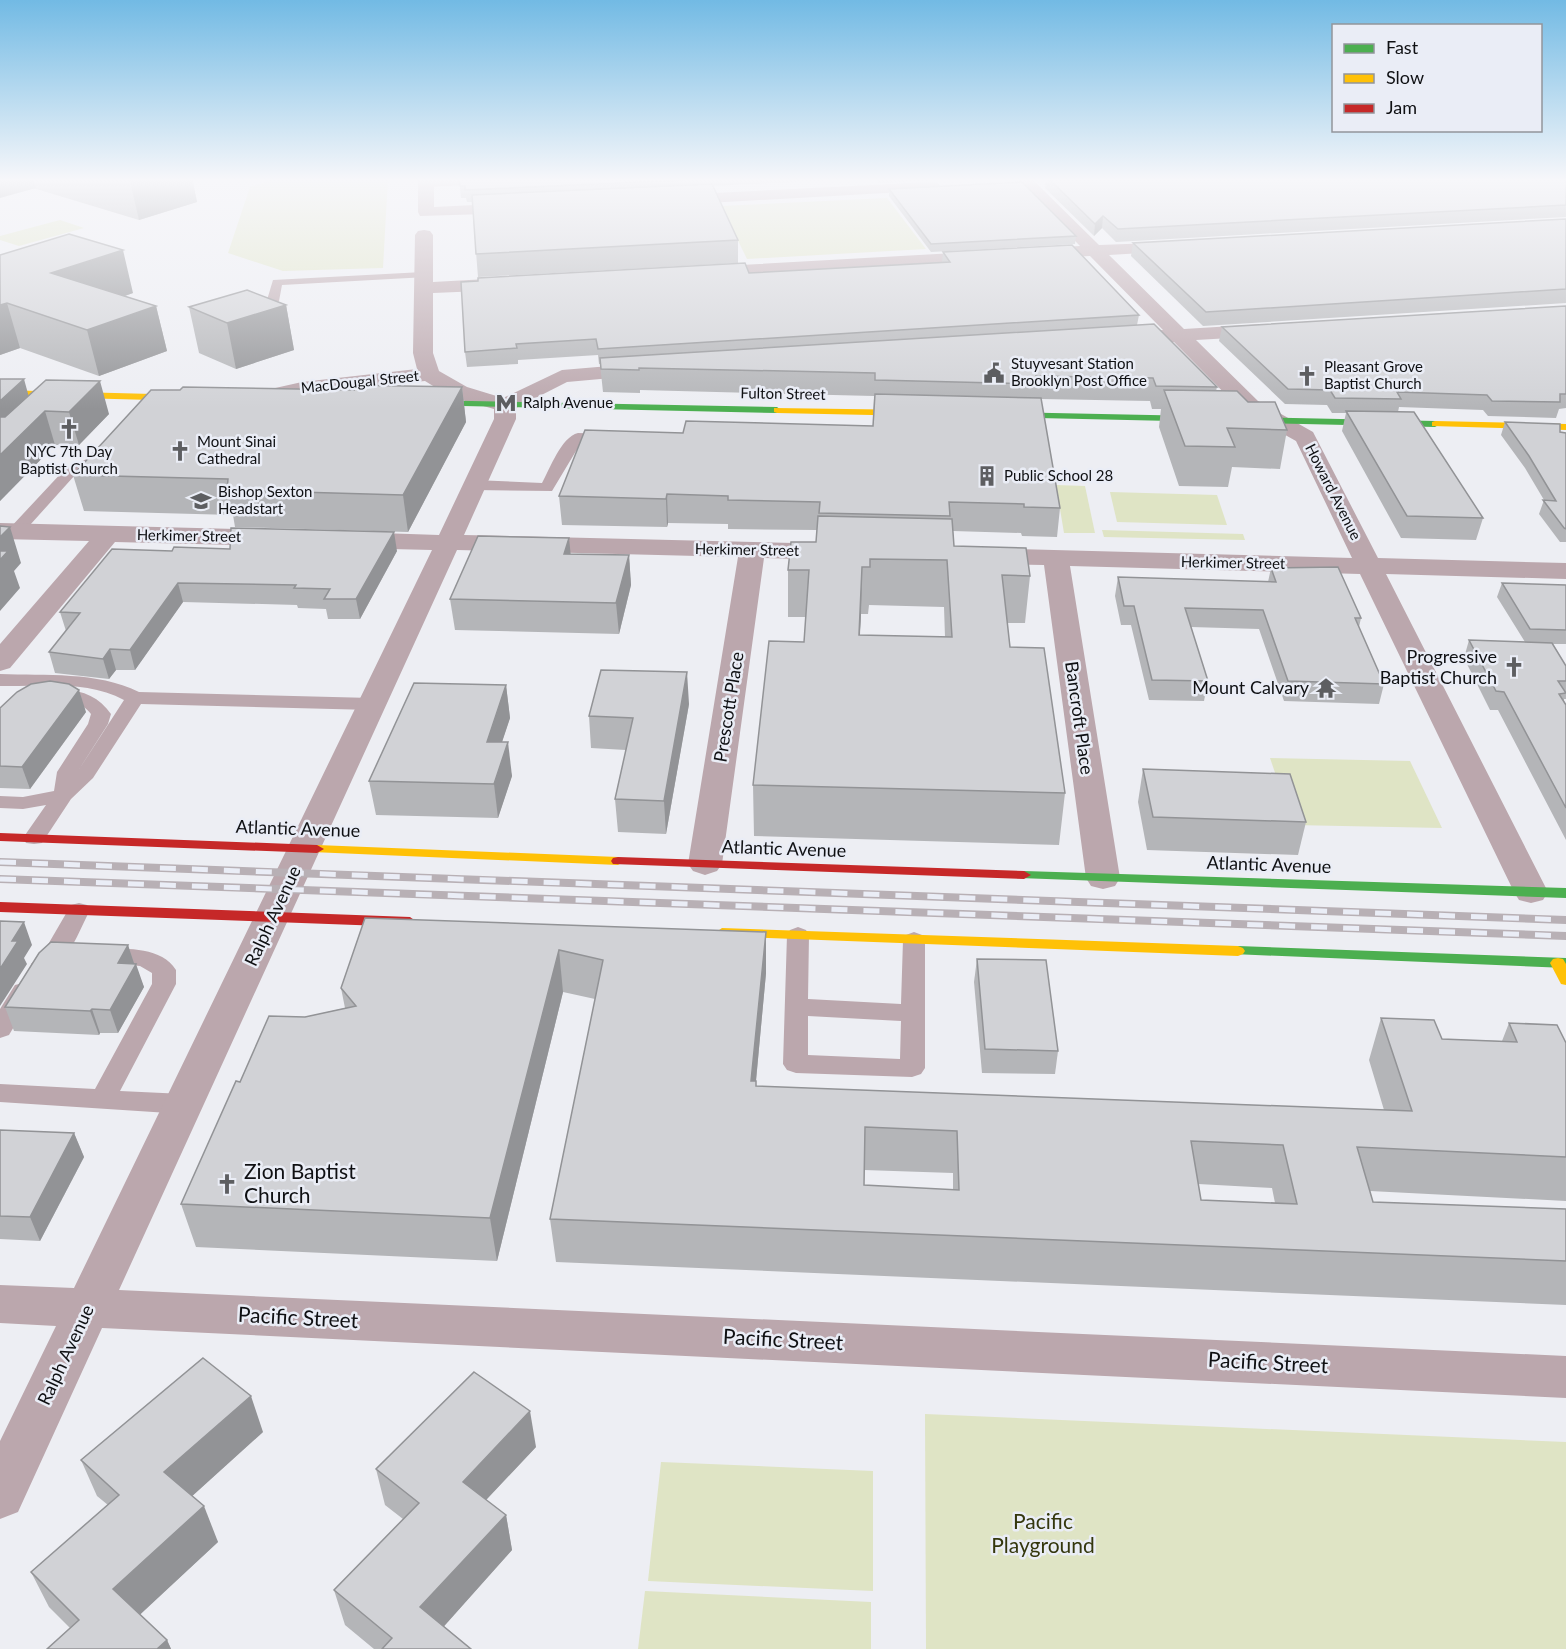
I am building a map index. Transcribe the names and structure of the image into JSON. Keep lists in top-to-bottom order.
{
  "streets": {
    "main road": ["Fulton Street", "Atlantic Avenue"],
    "street": [
      "MacDougal Street",
      "Howard Avenue",
      "Herkimer Street",
      "Prescott Place",
      "Bancroft Place",
      "Ralph Avenue",
      "Pacific Street"
    ]
  },
  "crossings": [
    ["Fulton Street", "Ralph Avenue"],
    ["Howard Avenue", "Herkimer Street"],
    ["Howard Avenue", "Atlantic Avenue"],
    ["Herkimer Street", "Prescott Place"],
    ["Herkimer Street", "Bancroft Place"],
    ["Herkimer Street", "Ralph Avenue"],
    ["Prescott Place", "Atlantic Avenue"],
    ["Bancroft Place", "Atlantic Avenue"],
    ["Atlantic Avenue", "Ralph Avenue"],
    ["Ralph Avenue", "Pacific Street"]
  ],
  "parks": ["Pacific Playground"],
  "places": {
    "public building": ["Stuyvesant Station Brooklyn Post Office"],
    "church": [
      "Pleasant Grove Baptist Church",
      "NYC 7th Day Baptist Church",
      "Mount Sinai Cathedral",
      "Progressive Baptist Church",
      "Zion Baptist Church"
    ],
    "metro station": ["Ralph Avenue"],
    "building": ["Public School 28"],
    "school or university": ["Bishop Sexton Headstart"],
    "temple": ["Mount Calvary"]
  },
  "legend": ["Fast", "Slow", "Jam"]
}
